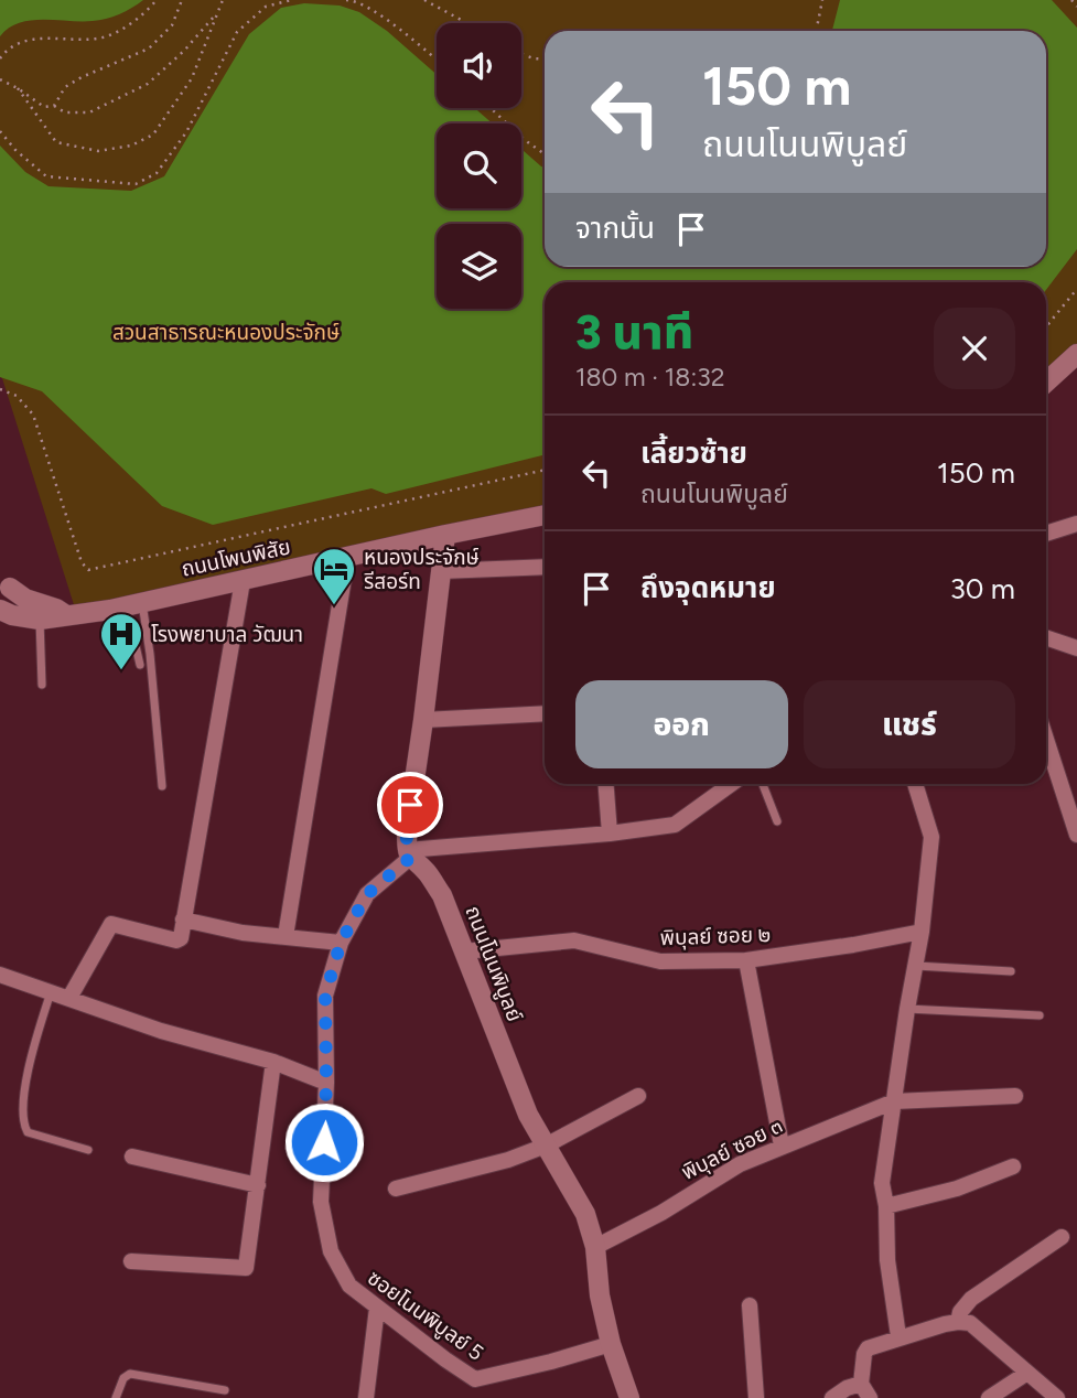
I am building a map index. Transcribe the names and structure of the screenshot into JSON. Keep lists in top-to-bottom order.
{
  "streets": {
    "street": [
      "ถนนโพนพิสัย",
      "พิบุลย์ ซอย ๒",
      "ถนนโนนพิบูลย์",
      "พิบุลย์ ซอย ๓",
      "ซอยโนนพิบูลย์ 5"
    ]
  },
  "crossings": [
    ["พิบุลย์ ซอย ๒", "ถนนโนนพิบูลย์"],
    ["ถนนโนนพิบูลย์", "พิบุลย์ ซอย ๓"],
    ["ถนนโนนพิบูลย์", "ซอยโนนพิบูลย์ 5"]
  ],
  "parks": ["สวนสาธารณะหนองประจักษ์"],
  "places": {
    "hotel": ["หนองประจักษ์ รีสอร์ท"],
    "hospital": ["โรงพยาบาล วัฒนา"]
  },
  "page": {
    "turn": ["150 m", "ถนนโนนพิบูลย์"],
    "then": "จากนั้น",
    "heading": ["3 นาที", "180 m · 18:32"],
    "list": [
      {
        "name": "เลี้ยวซ้าย",
        "note": "ถนนโนนพิบูลย์",
        "value": "150 m"
      },
      {
        "name": "ถึงจุดหมาย",
        "value": "30 m"
      }
    ],
    "buttons": ["ออก", "แชร์"]
  }
}
